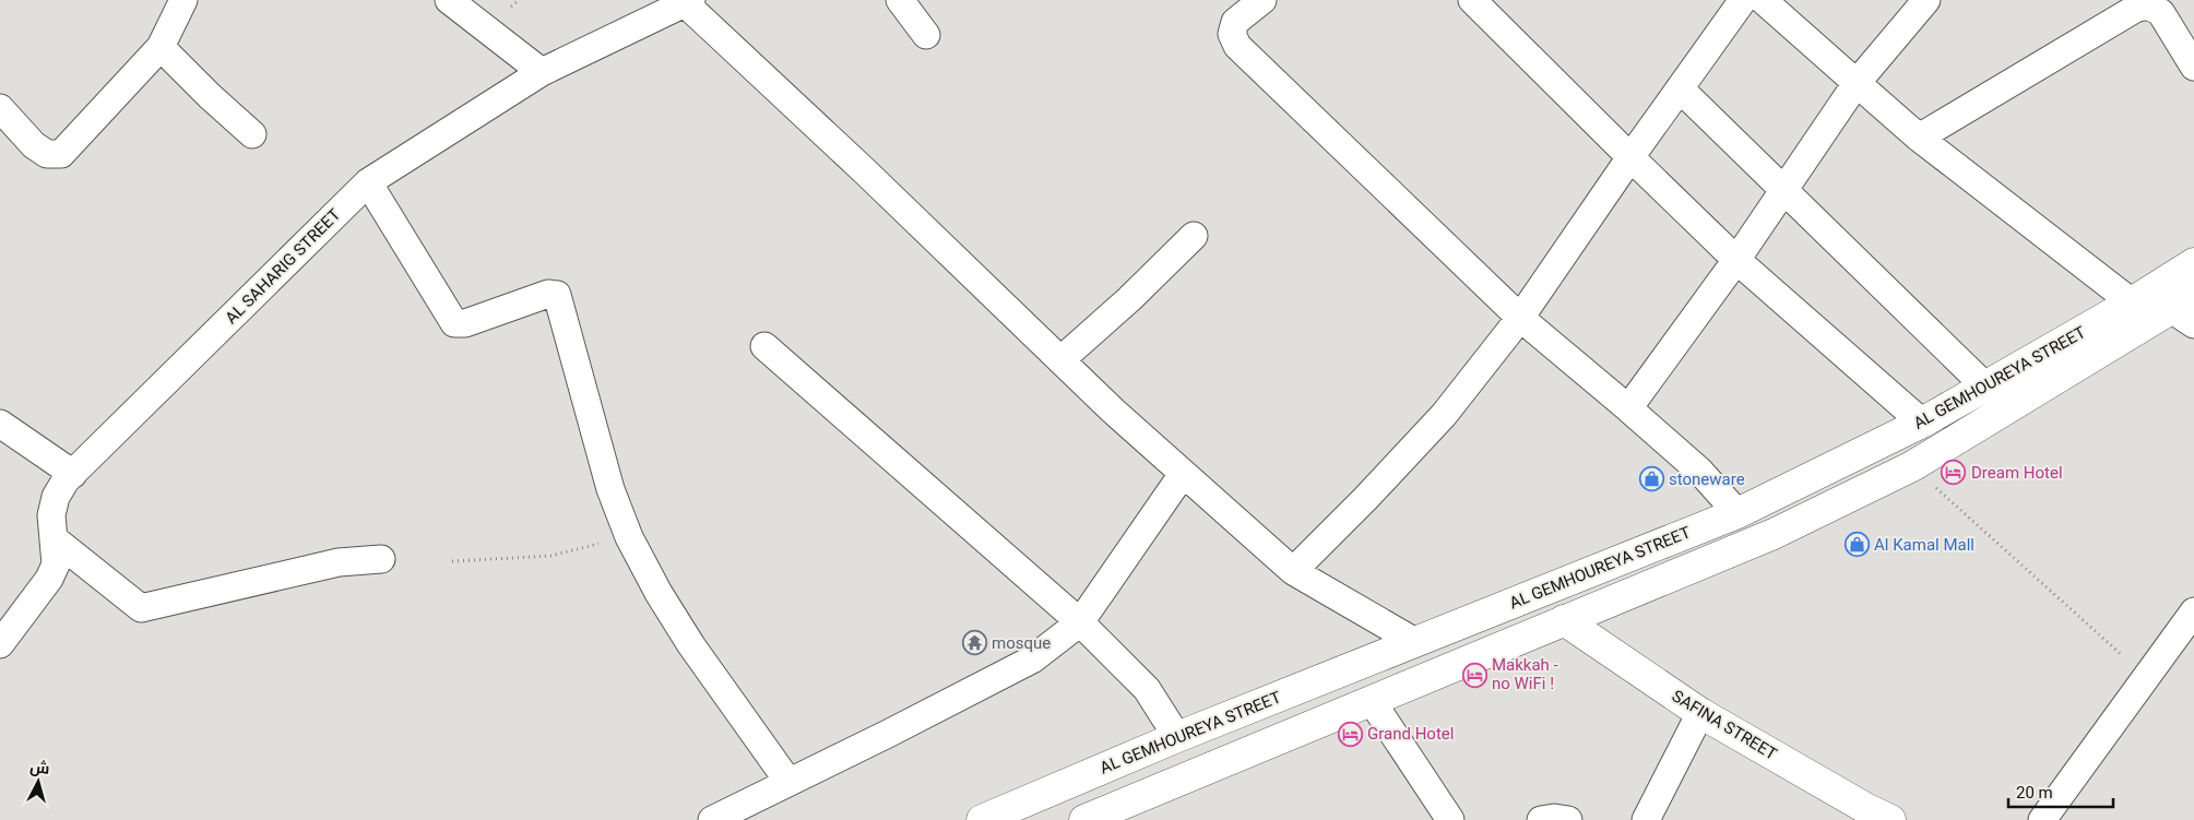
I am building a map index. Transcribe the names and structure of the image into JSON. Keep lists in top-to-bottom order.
{
  "streets": {
    "main road": ["AL GEMHOUREYA STREET", "SAFINA STREET"],
    "street": ["AL SAHARIG STREET"]
  },
  "crossings": [
    ["AL GEMHOUREYA STREET", "SAFINA STREET"]
  ],
  "places": {
    "hotel": ["Dream Hotel", "Makkah - no WiFi !", "Grand Hotel"],
    "shop": ["stoneware", "Al Kamal Mall"],
    "temple": ["mosque"]
  },
  "scale_bar": "20 m",
  "north": "top"
}
